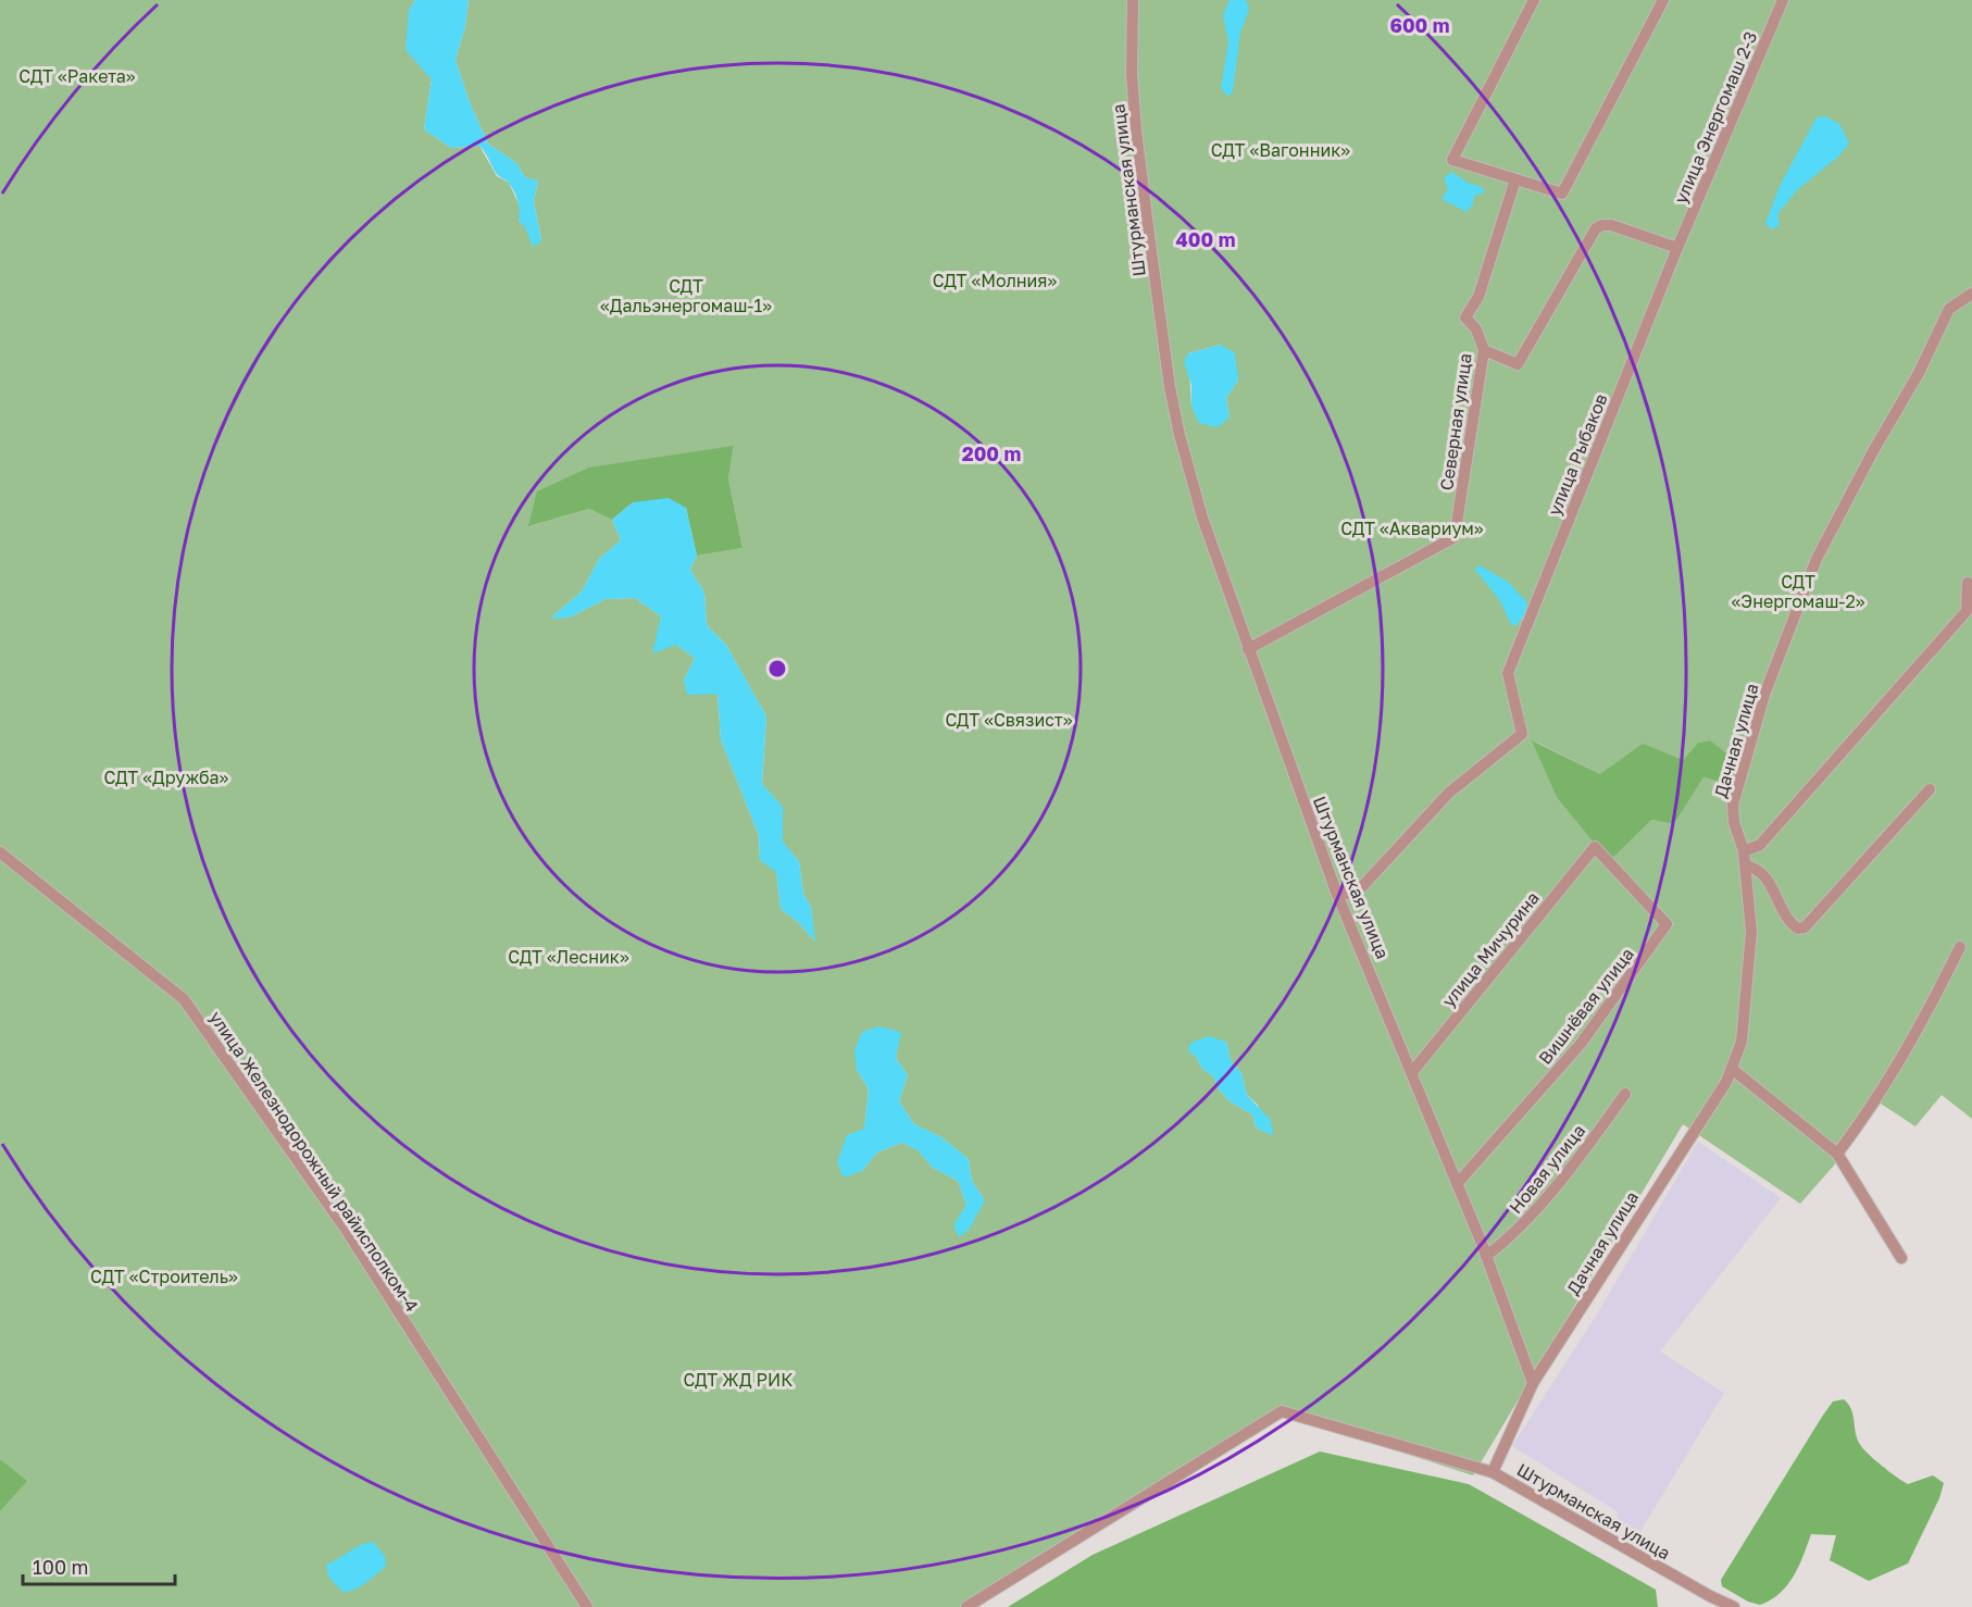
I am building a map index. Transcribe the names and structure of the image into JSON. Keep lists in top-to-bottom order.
{
  "streets": {
    "street": [
      "улица Энергомаш 2-3",
      "Штурманская улица",
      "Северная улица",
      "улица Рыбаков",
      "Дачная улица",
      "улица Мичурина",
      "Вишнёвая улица",
      "улица Железнодорожный райисполком-4",
      "Новая улица"
    ]
  },
  "crossings": [
    ["улица Энергомаш 2-3", "улица Рыбаков"],
    ["Штурманская улица", "Северная улица"],
    ["Штурманская улица", "улица Рыбаков"],
    ["Штурманская улица", "Дачная улица"],
    ["Штурманская улица", "улица Мичурина"],
    ["Штурманская улица", "Вишнёвая улица"],
    ["Штурманская улица", "Новая улица"],
    ["улица Мичурина", "Вишнёвая улица"]
  ],
  "parks": [
    "СДТ «Ракета»",
    "СДТ «Вагонник»",
    "СДТ «Молния»",
    "СДТ «Дальэнергомаш-1»",
    "СДТ «Аквариум»",
    "СДТ «Энергомаш-2»",
    "СДТ «Связист»",
    "СДТ «Дружба»",
    "СДТ «Лесник»",
    "СДТ «Строитель»",
    "СДТ ЖД РИК"
  ],
  "scale_bar": "100 m",
  "rings": ["600 m", "400 m", "200 m"]
}
